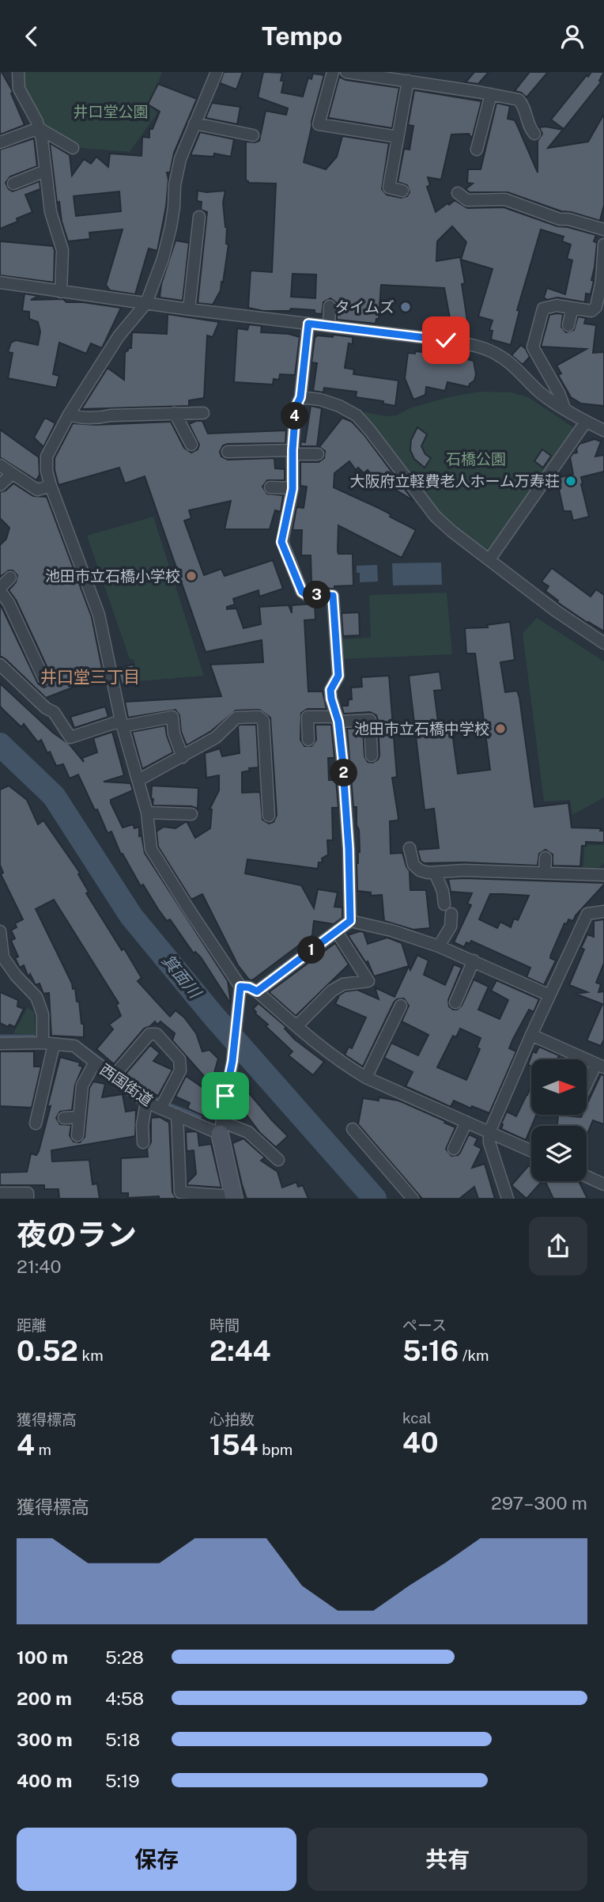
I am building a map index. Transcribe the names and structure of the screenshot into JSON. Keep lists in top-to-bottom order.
{
  "streets": {
    "street": ["西国街道"]
  },
  "districts": ["井口堂三丁目"],
  "water": ["箕面川"],
  "parks": ["井口堂公園", "石橋公園"],
  "places": [
    "タイムズ",
    "大阪府立軽費老人ホーム万寿荘",
    "池田市立石橋小学校",
    "池田市立石橋中学校"
  ],
  "north": "right",
  "page": {
    "header": "Tempo",
    "pins": [
      "4",
      "3",
      "2",
      "1"
    ],
    "heading": ["夜のラン", "21:40"],
    "stats": [
      ["距離", "0.52 km"],
      ["時間", "2:44"],
      ["ペース", "5:16 /km"],
      ["獲得標高", "4 m"],
      ["心拍数", "154 bpm"],
      ["kcal", "40"]
    ],
    "chart": ["獲得標高", "297–300 m"],
    "list": [
      {
        "name": "100 m",
        "note": "5:28"
      },
      {
        "name": "200 m",
        "note": "4:58"
      },
      {
        "name": "300 m",
        "note": "5:18"
      },
      {
        "name": "400 m",
        "note": "5:19"
      }
    ],
    "buttons": ["保存", "共有"]
  }
}
